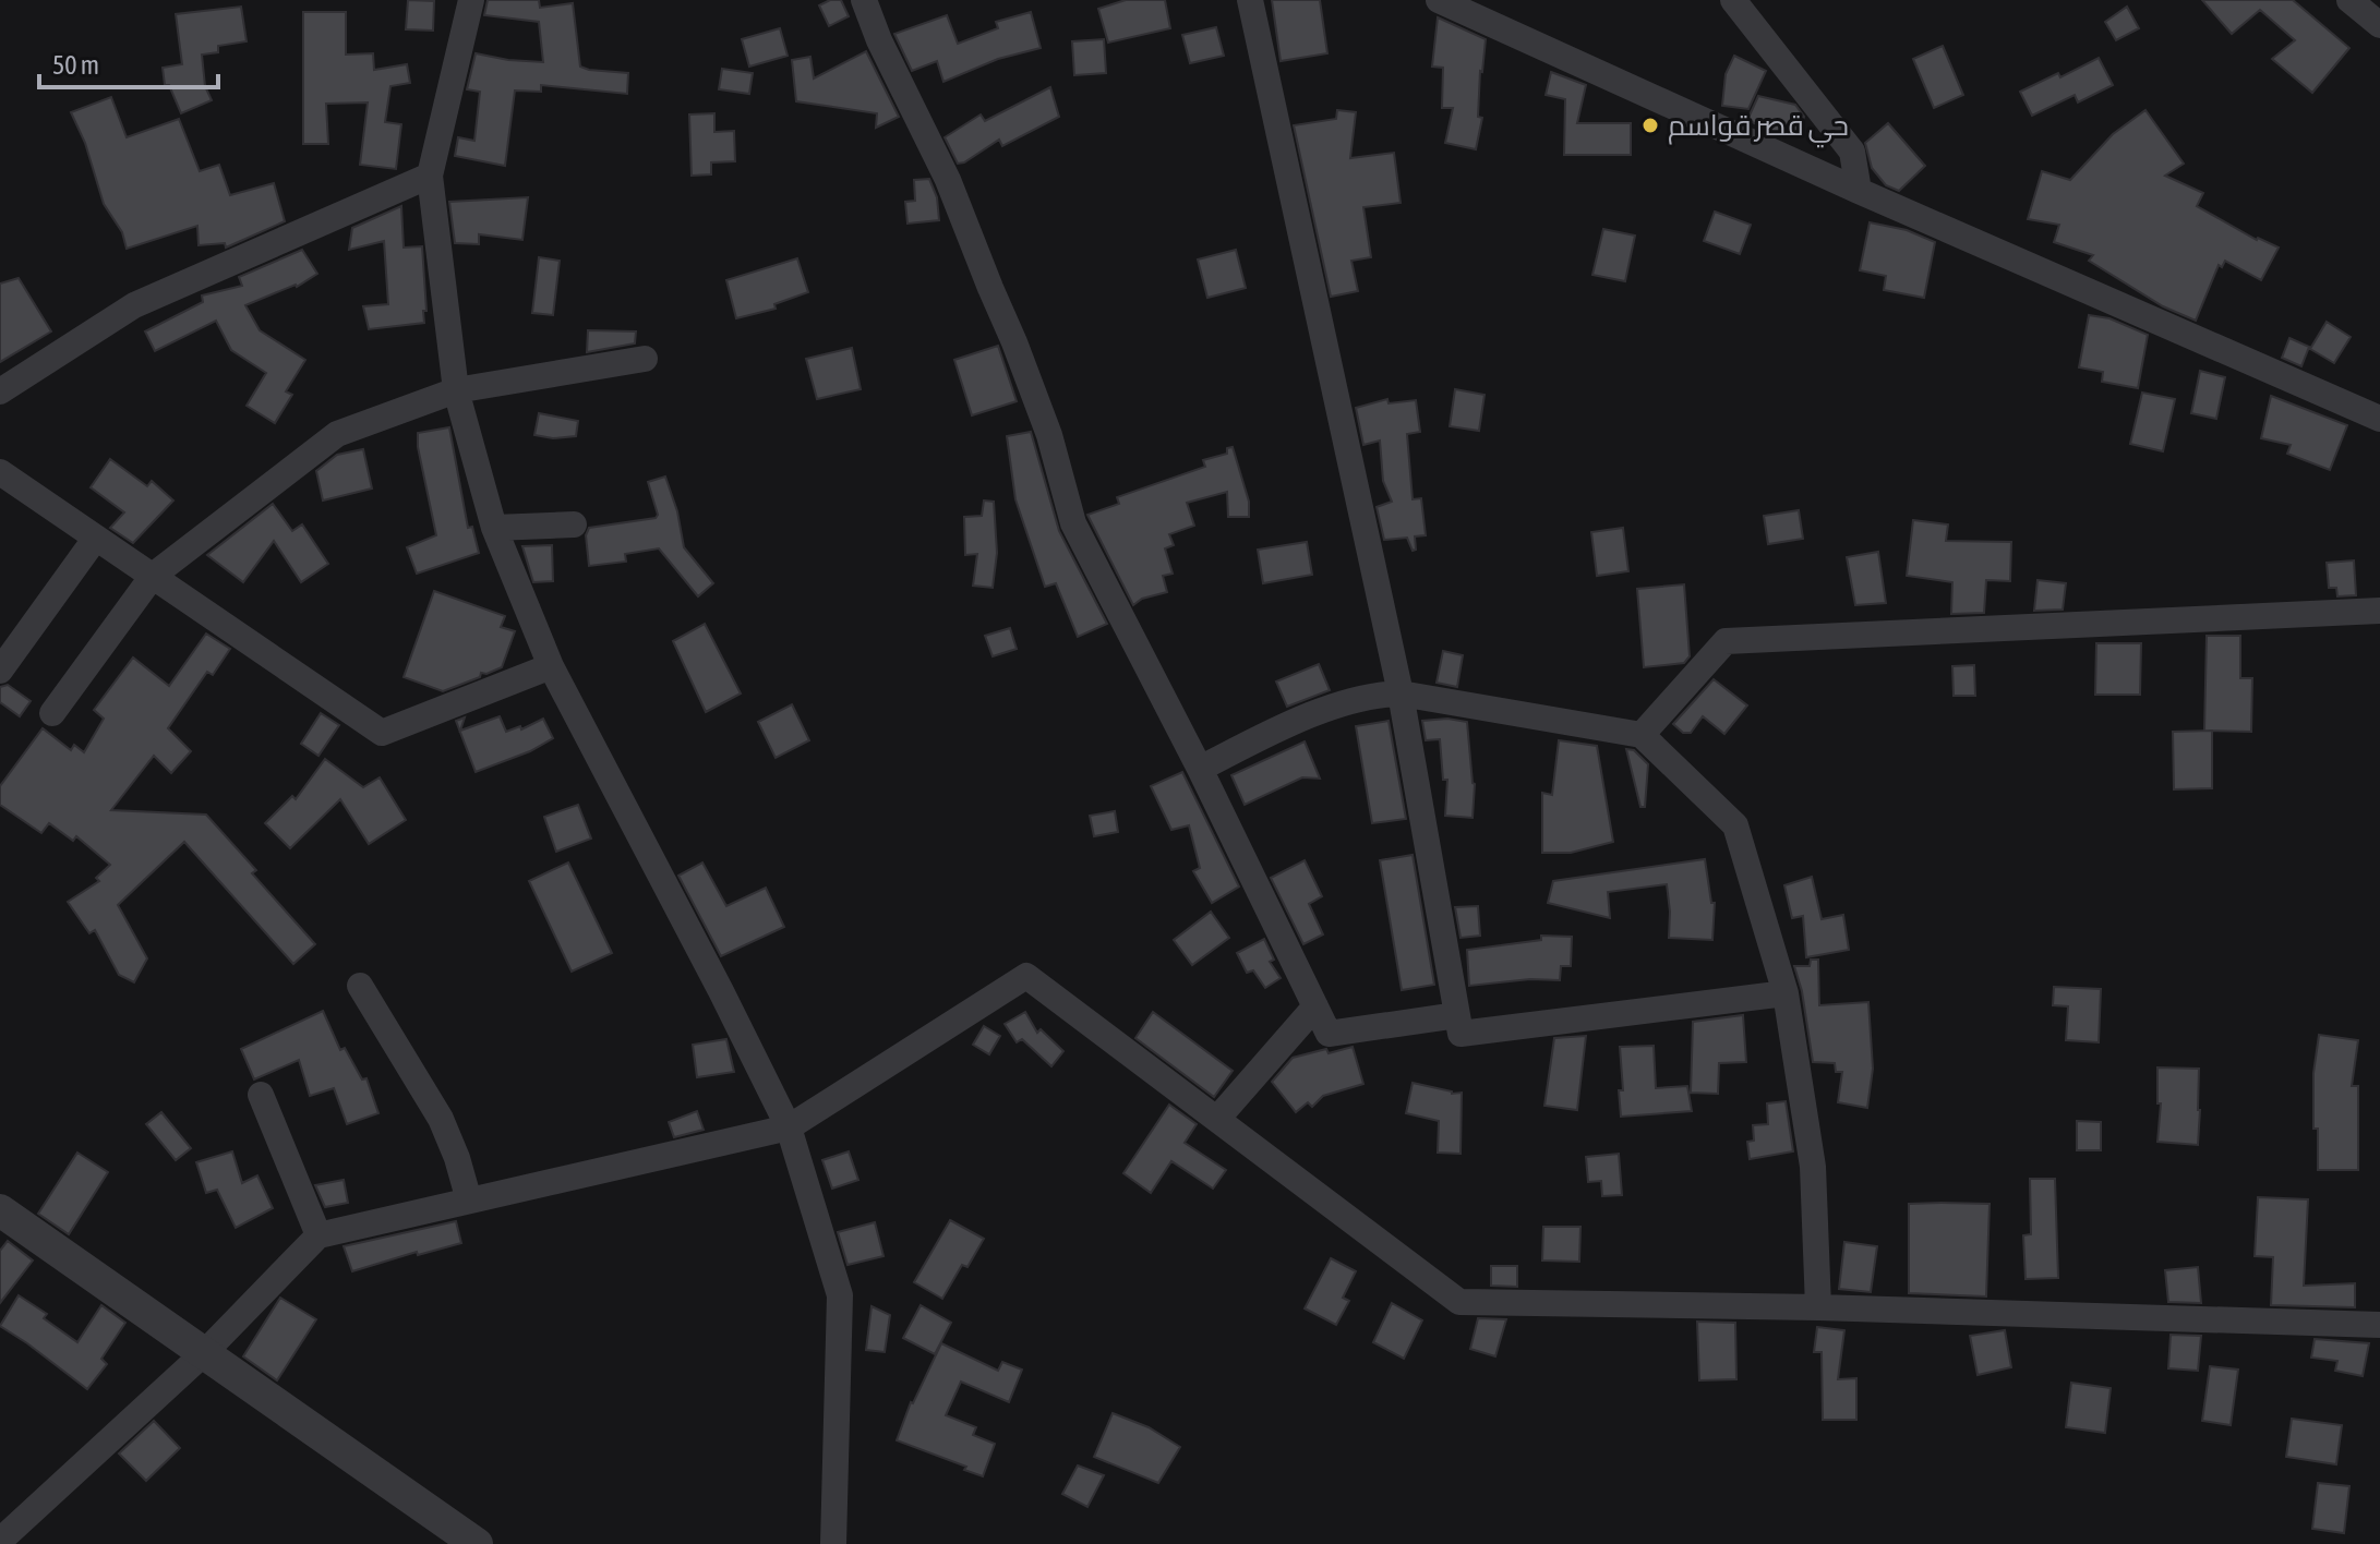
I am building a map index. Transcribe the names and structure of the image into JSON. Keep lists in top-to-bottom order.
{
  "places": ["حي قصر قواسم"],
  "scale_bar": "50 m"
}
